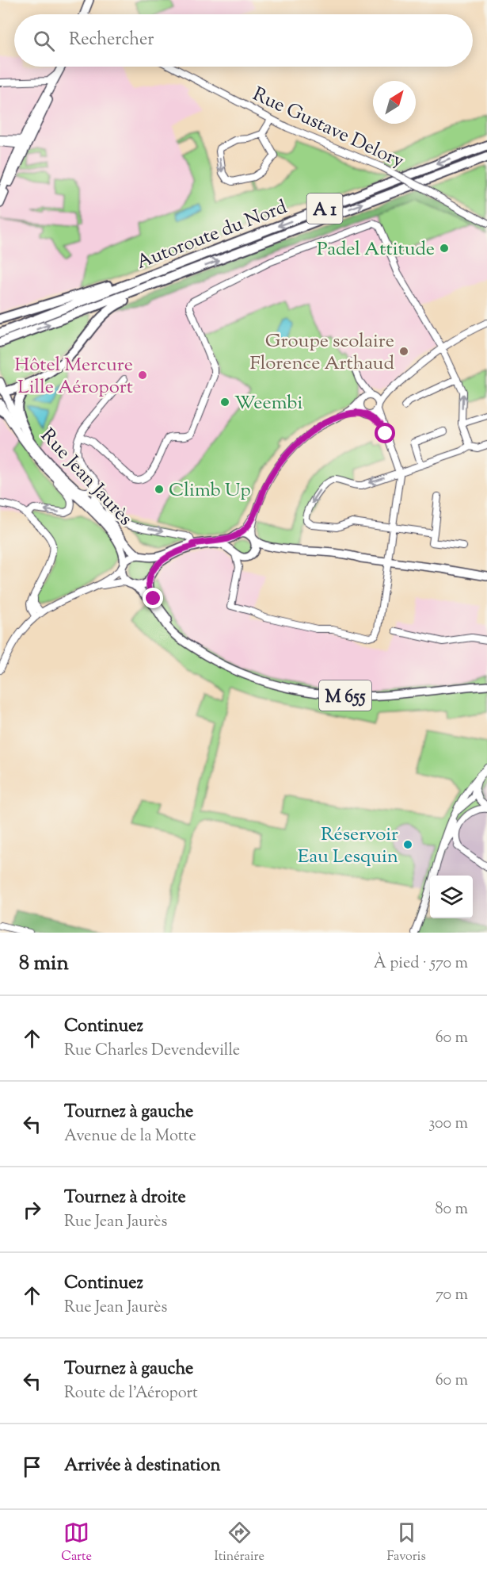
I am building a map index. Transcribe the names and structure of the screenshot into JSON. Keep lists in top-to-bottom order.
{
  "streets": {
    "highway": ["A 1", "Autoroute du Nord"],
    "main road": ["Rue Jean Jaurès", "M 655"],
    "street": ["Rue Gustave Delory"]
  },
  "crossings": [
    ["Rue Jean Jaurès", "M 655"]
  ],
  "places": [
    "Padel Attitude",
    "Groupe scolaire Florence Arthaud",
    "Hôtel Mercure Lille Aéroport",
    "Weembi",
    "Climb Up",
    "Réservoir Eau Lesquin"
  ],
  "north": "top right",
  "page": {
    "search": "Rechercher",
    "heading": ["8 min", "À pied · 570 m"],
    "list": [
      ["Continuez", "Rue Charles Devendeville", "60 m"],
      ["Tournez à gauche", "Avenue de la Motte", "300 m"],
      ["Tournez à droite", "Rue Jean Jaurès", "80 m"],
      ["Continuez", "Rue Jean Jaurès", "70 m"],
      ["Tournez à gauche", "Route de l'Aéroport", "60 m"],
      "Arrivée à destination"
    ],
    "nav": ["Carte", "Itinéraire", "Favoris"]
  }
}
